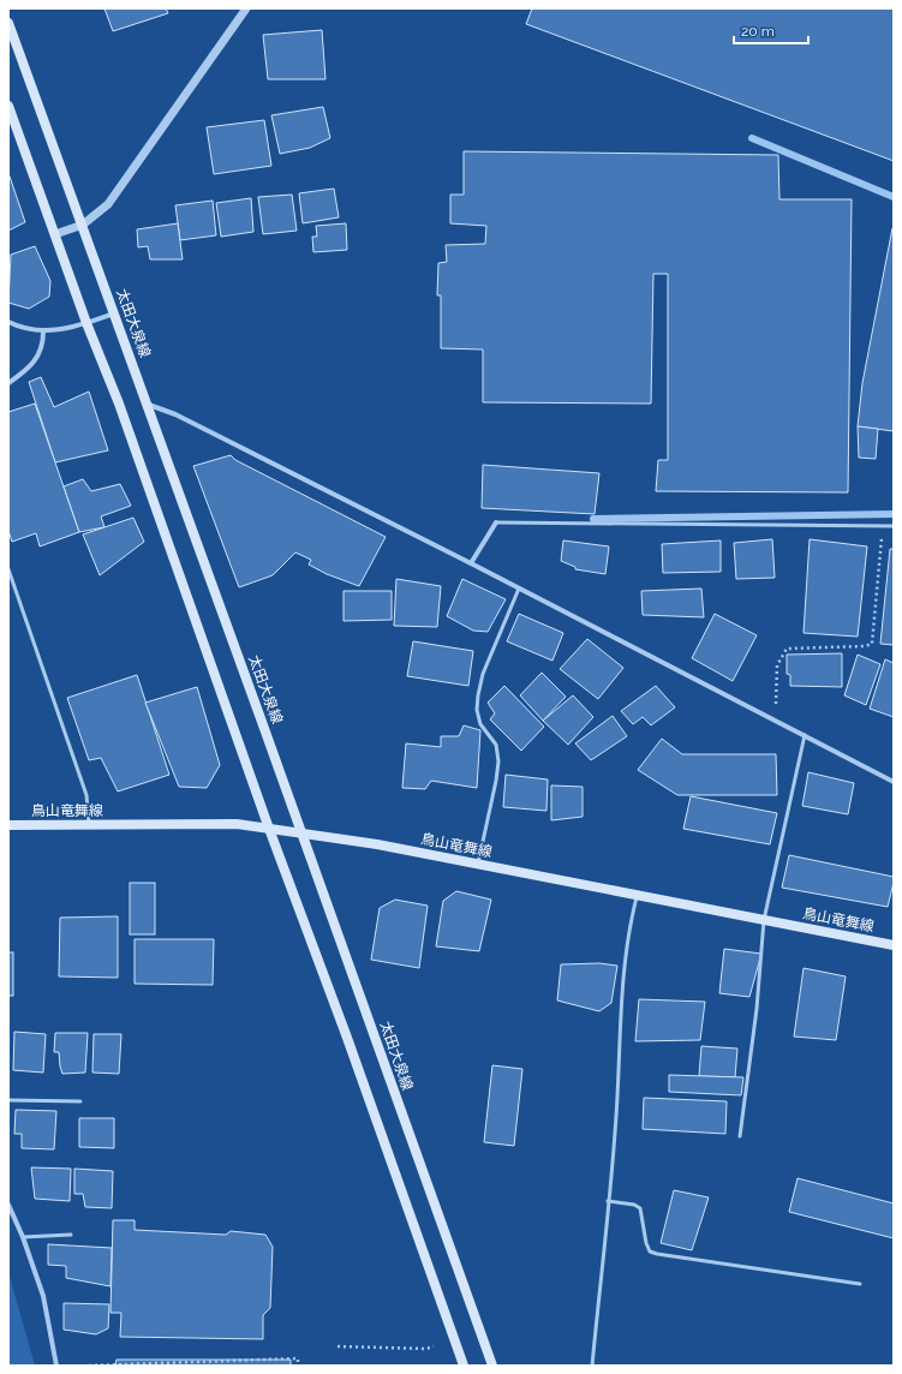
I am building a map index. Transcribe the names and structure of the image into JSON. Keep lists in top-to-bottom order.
{
  "streets": {
    "main road": ["太田大泉線", "鳥山竜舞線"]
  },
  "crossings": [
    ["太田大泉線", "鳥山竜舞線"]
  ],
  "scale_bar": "20 m"
}
